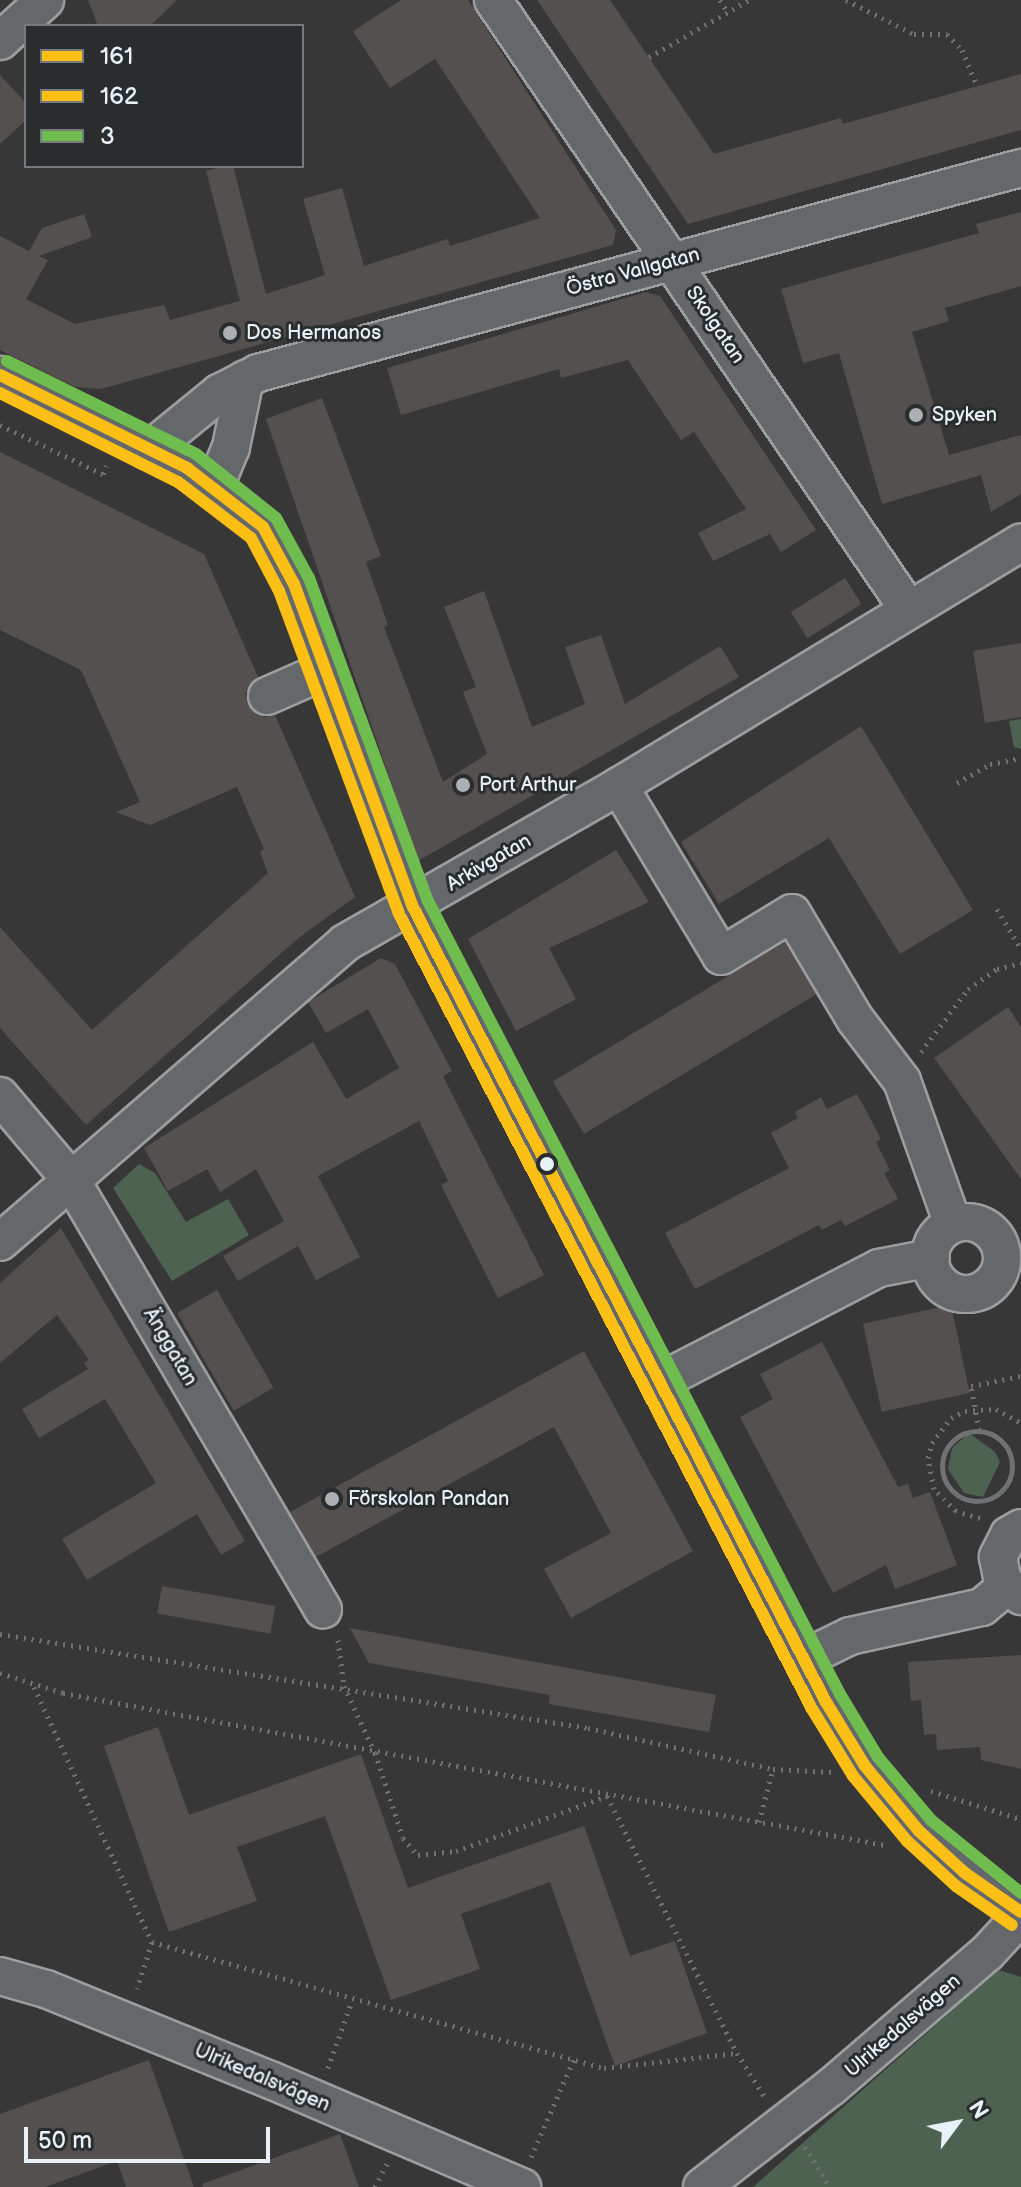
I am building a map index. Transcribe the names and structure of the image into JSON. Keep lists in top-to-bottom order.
{
  "streets": {
    "street": [
      "Östra Vallgatan",
      "Skolgatan",
      "Arkivgatan",
      "Änggatan",
      "Ulrikedalsvägen"
    ]
  },
  "crossings": [
    ["Östra Vallgatan", "Skolgatan"],
    ["Skolgatan", "Arkivgatan"],
    ["Arkivgatan", "Änggatan"]
  ],
  "places": [
    "Dos Hermanos",
    "Spyken",
    "Port Arthur",
    "Förskolan Pandan"
  ],
  "lines": ["transit line 3", "transit line 161", "transit line 162"],
  "legend": ["161", "162", "3"],
  "scale_bar": "50 m",
  "north": "top right"
}
